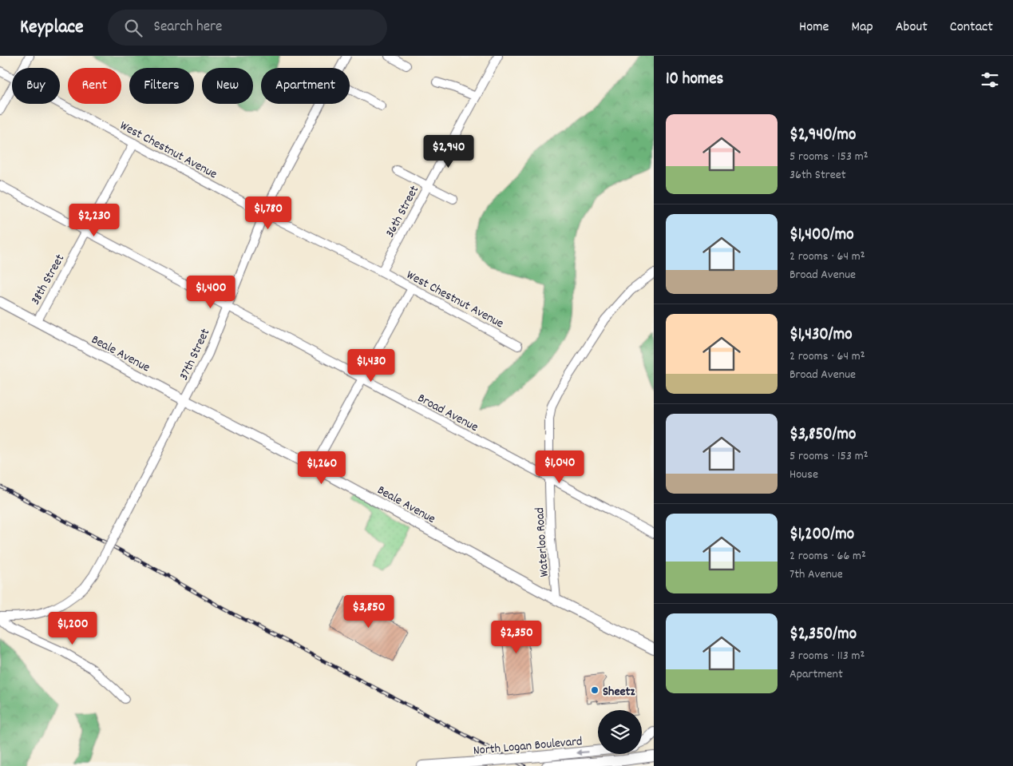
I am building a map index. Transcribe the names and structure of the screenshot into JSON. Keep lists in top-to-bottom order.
{
  "streets": {
    "main road": ["Beale Avenue", "North Logan Boulevard"],
    "street": [
      "West Chestnut Avenue",
      "36th Street",
      "38th Street",
      "37th Street",
      "Broad Avenue",
      "Waterloo Road"
    ]
  },
  "crossings": [
    ["West Chestnut Avenue", "36th Street"],
    ["West Chestnut Avenue", "38th Street"],
    ["West Chestnut Avenue", "37th Street"],
    ["38th Street", "Beale Avenue"],
    ["38th Street", "Broad Avenue"],
    ["Beale Avenue", "37th Street"],
    ["Beale Avenue", "Waterloo Road"],
    ["37th Street", "Broad Avenue"],
    ["Broad Avenue", "Waterloo Road"]
  ],
  "one_way": ["North Logan Boulevard"],
  "places": ["Sheetz"],
  "page": {
    "header": "Keyplace",
    "search": "Search here",
    "nav": [
      "Home",
      "Map",
      "About",
      "Contact"
    ],
    "heading": "10 homes",
    "chip": [
      "Buy",
      "Rent",
      "Filters",
      "New",
      "Apartment"
    ],
    "list": [
      {
        "name": "$2,940/mo",
        "note": "5 rooms · 153 m² · 36th Street"
      },
      {
        "name": "$1,400/mo",
        "note": "2 rooms · 64 m² · Broad Avenue"
      },
      {
        "name": "$1,430/mo",
        "note": "2 rooms · 64 m² · Broad Avenue"
      },
      {
        "name": "$3,850/mo",
        "note": "5 rooms · 153 m² · House"
      },
      {
        "name": "$1,200/mo",
        "note": "2 rooms · 66 m² · 7th Avenue"
      },
      {
        "name": "$2,350/mo",
        "note": "3 rooms · 113 m² · Apartment"
      }
    ],
    "price": [
      "$2,940",
      "$1,780",
      "$2,230",
      "$1,400",
      "$1,430",
      "$1,040",
      "$1,260",
      "$3,850",
      "$1,200",
      "$2,350"
    ]
  }
}
